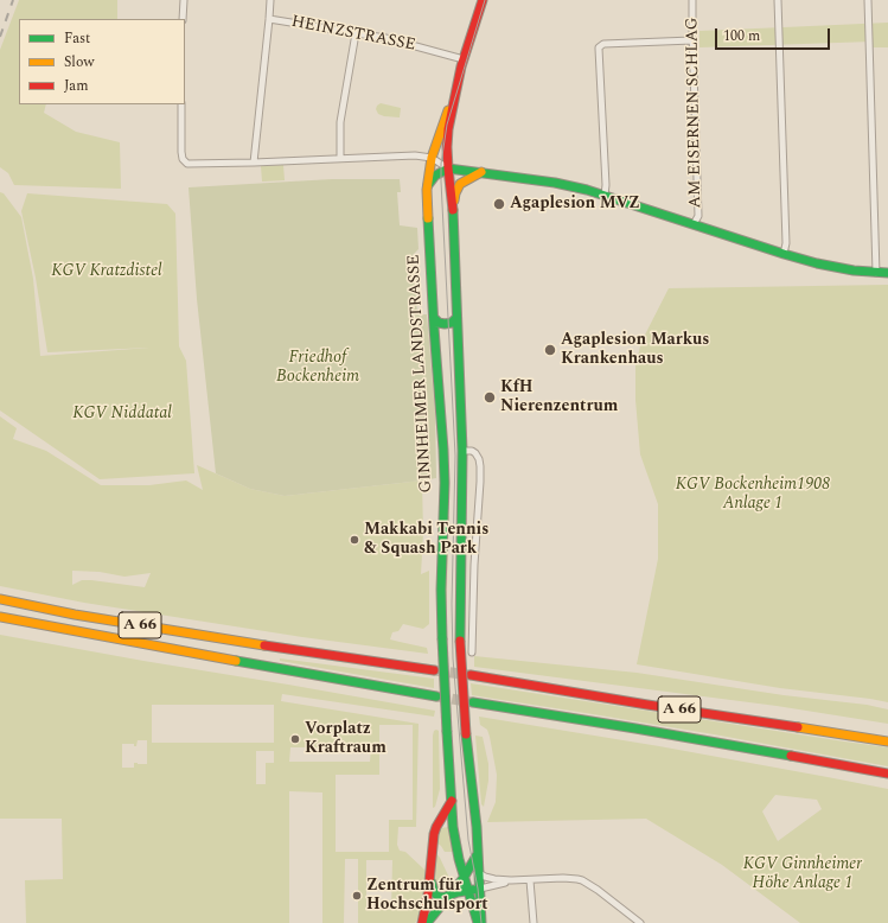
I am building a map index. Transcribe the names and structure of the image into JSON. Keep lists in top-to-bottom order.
{
  "streets": {
    "main road": ["GINNHEIMER LANDSTRASSE", "A 66"],
    "street": ["HEINZSTRASSE", "AM EISERNEN SCHLAG"]
  },
  "crossings": [
    ["HEINZSTRASSE", "GINNHEIMER LANDSTRASSE"]
  ],
  "parks": [
    "KGV Kratzdistel",
    "Friedhof Bockenheim",
    "KGV Niddatal",
    "KGV Bockenheim1908 Anlage 1",
    "KGV Ginnheimer Höhe Anlage 1"
  ],
  "places": [
    "Agaplesion MVZ",
    "Agaplesion Markus Krankenhaus",
    "KfH Nierenzentrum",
    "Makkabi Tennis & Squash Park",
    "Vorplatz Kraftraum",
    "Zentrum für Hochschulsport"
  ],
  "legend": ["Fast", "Slow", "Jam"],
  "scale_bar": "100 m"
}
